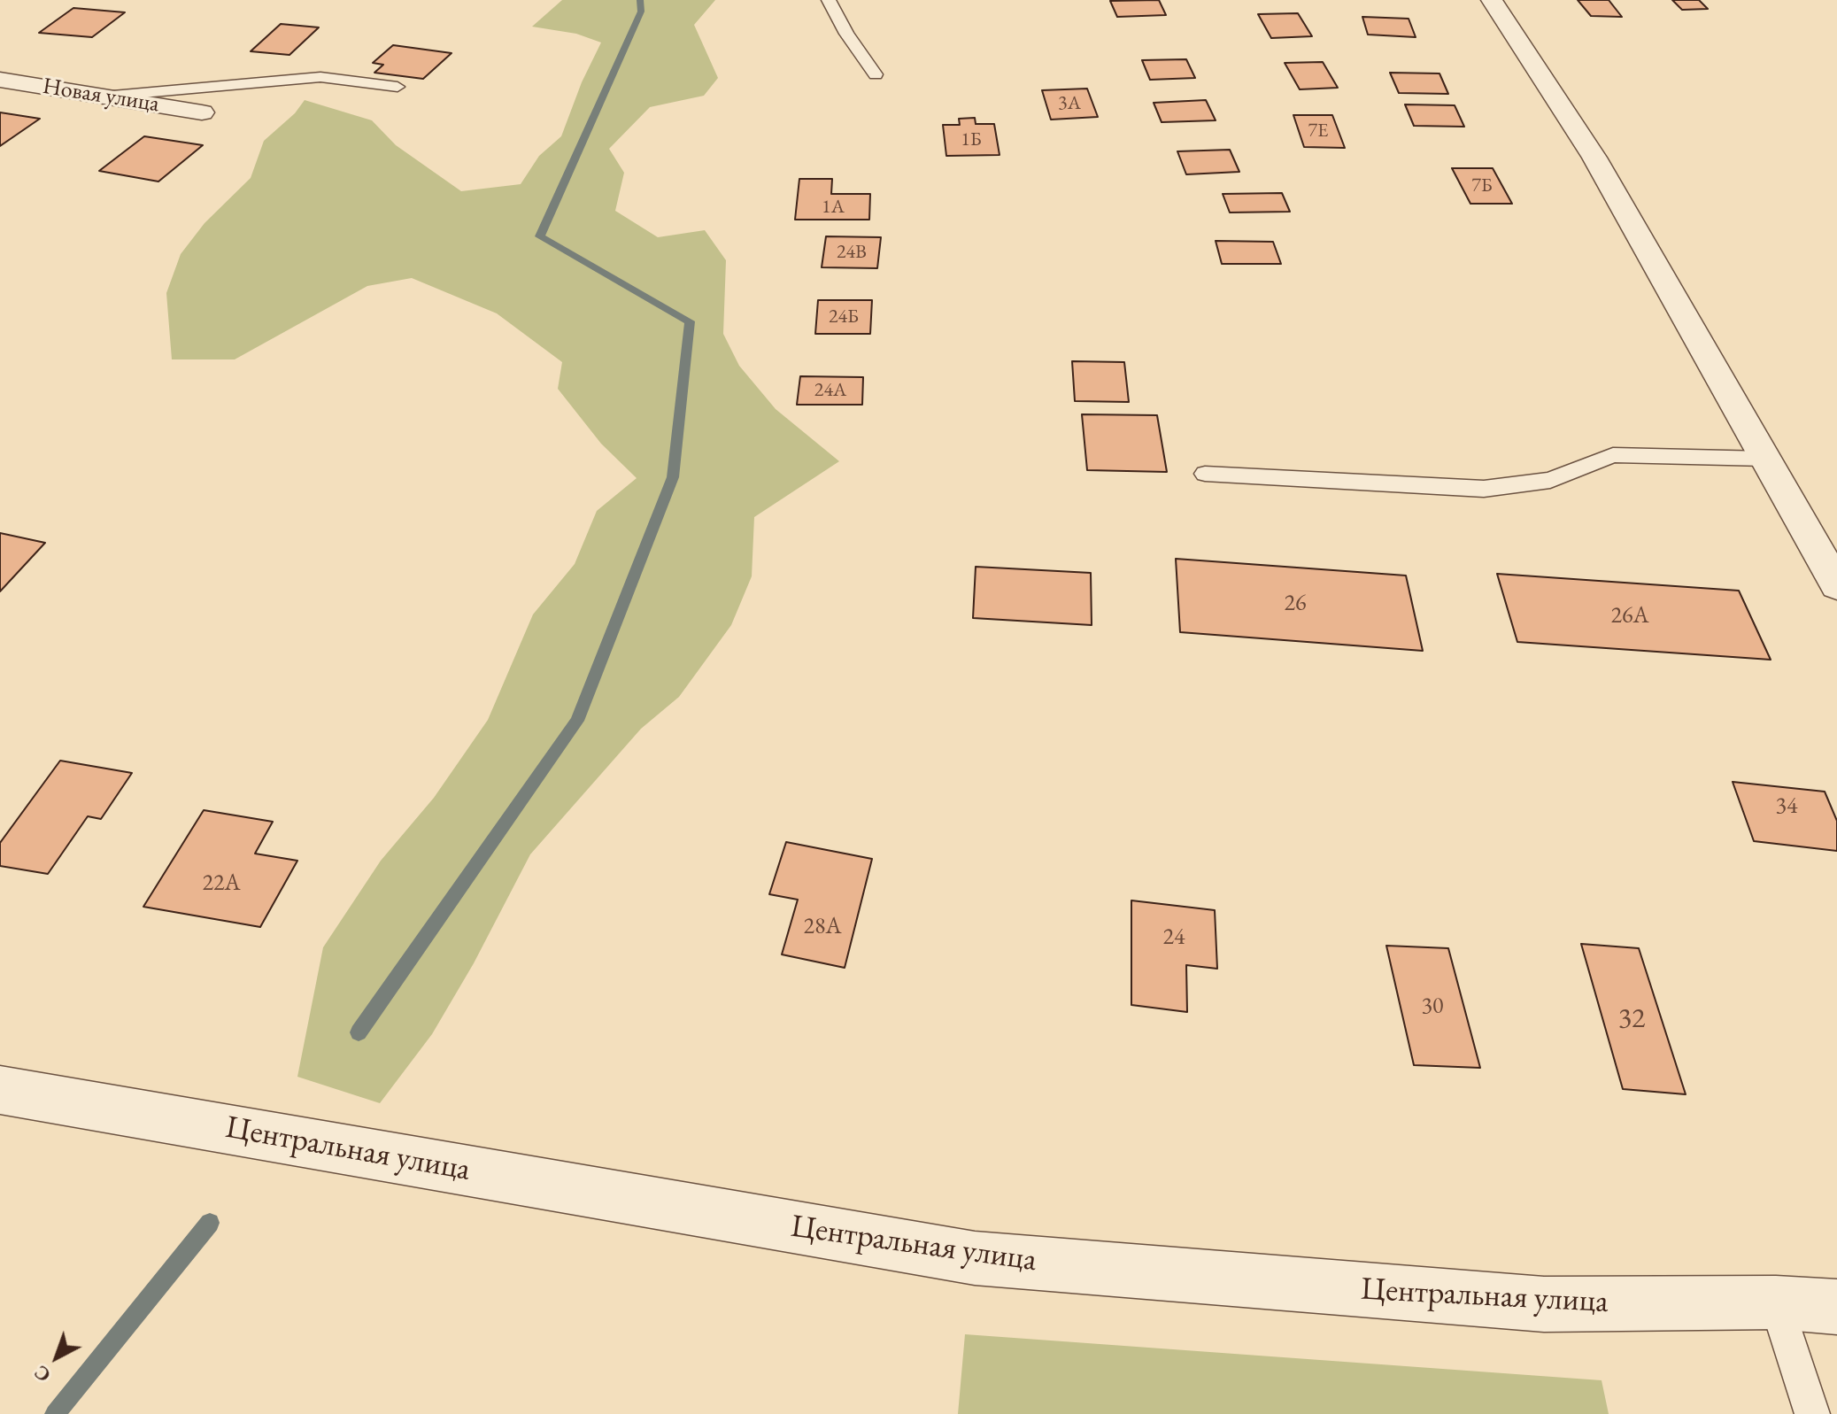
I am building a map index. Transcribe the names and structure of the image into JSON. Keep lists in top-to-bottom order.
{
  "streets": {
    "street": ["Новая улица", "Центральная улица"]
  },
  "house_numbers": [
    "3А",
    "7Е",
    "1Б",
    "7Б",
    "1А",
    "24В",
    "24Б",
    "24А",
    "26",
    "26А",
    "34",
    "22А",
    "28А",
    "24",
    "30",
    "32"
  ],
  "north": "bottom left"
}
